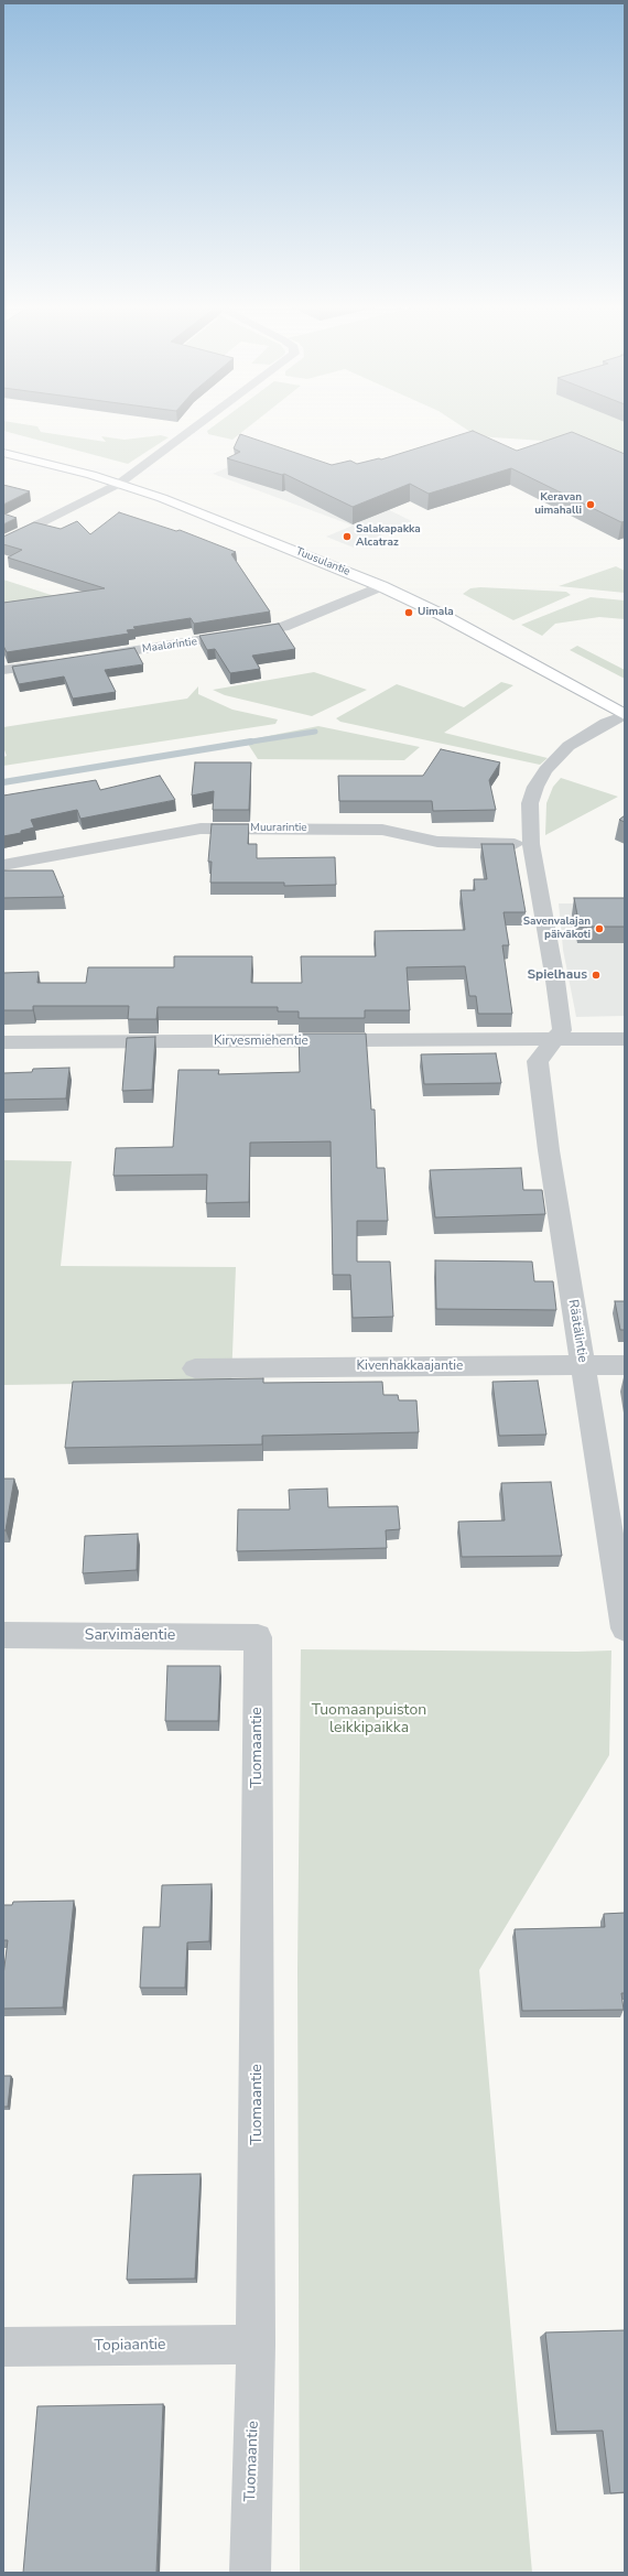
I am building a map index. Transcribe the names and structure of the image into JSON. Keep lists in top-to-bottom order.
{
  "streets": {
    "main road": ["Tuusulantie"],
    "street": [
      "Maalarintie",
      "Muurarintie",
      "Kirvesmiehentie",
      "Räätälintie",
      "Kivenhakkaajantie",
      "Sarvimäentie",
      "Tuomaantie",
      "Topiaantie"
    ]
  },
  "crossings": [
    ["Tuusulantie", "Maalarintie"],
    ["Kirvesmiehentie", "Räätälintie"],
    ["Räätälintie", "Kivenhakkaajantie"],
    ["Sarvimäentie", "Tuomaantie"],
    ["Tuomaantie", "Topiaantie"]
  ],
  "parks": ["Tuomaanpuiston leikkipaikka"],
  "places": [
    "Keravan uimahalli",
    "Salakapakka Alcatraz",
    "Uimala",
    "Savenvalajan päiväkoti",
    "Spielhaus"
  ]
}
